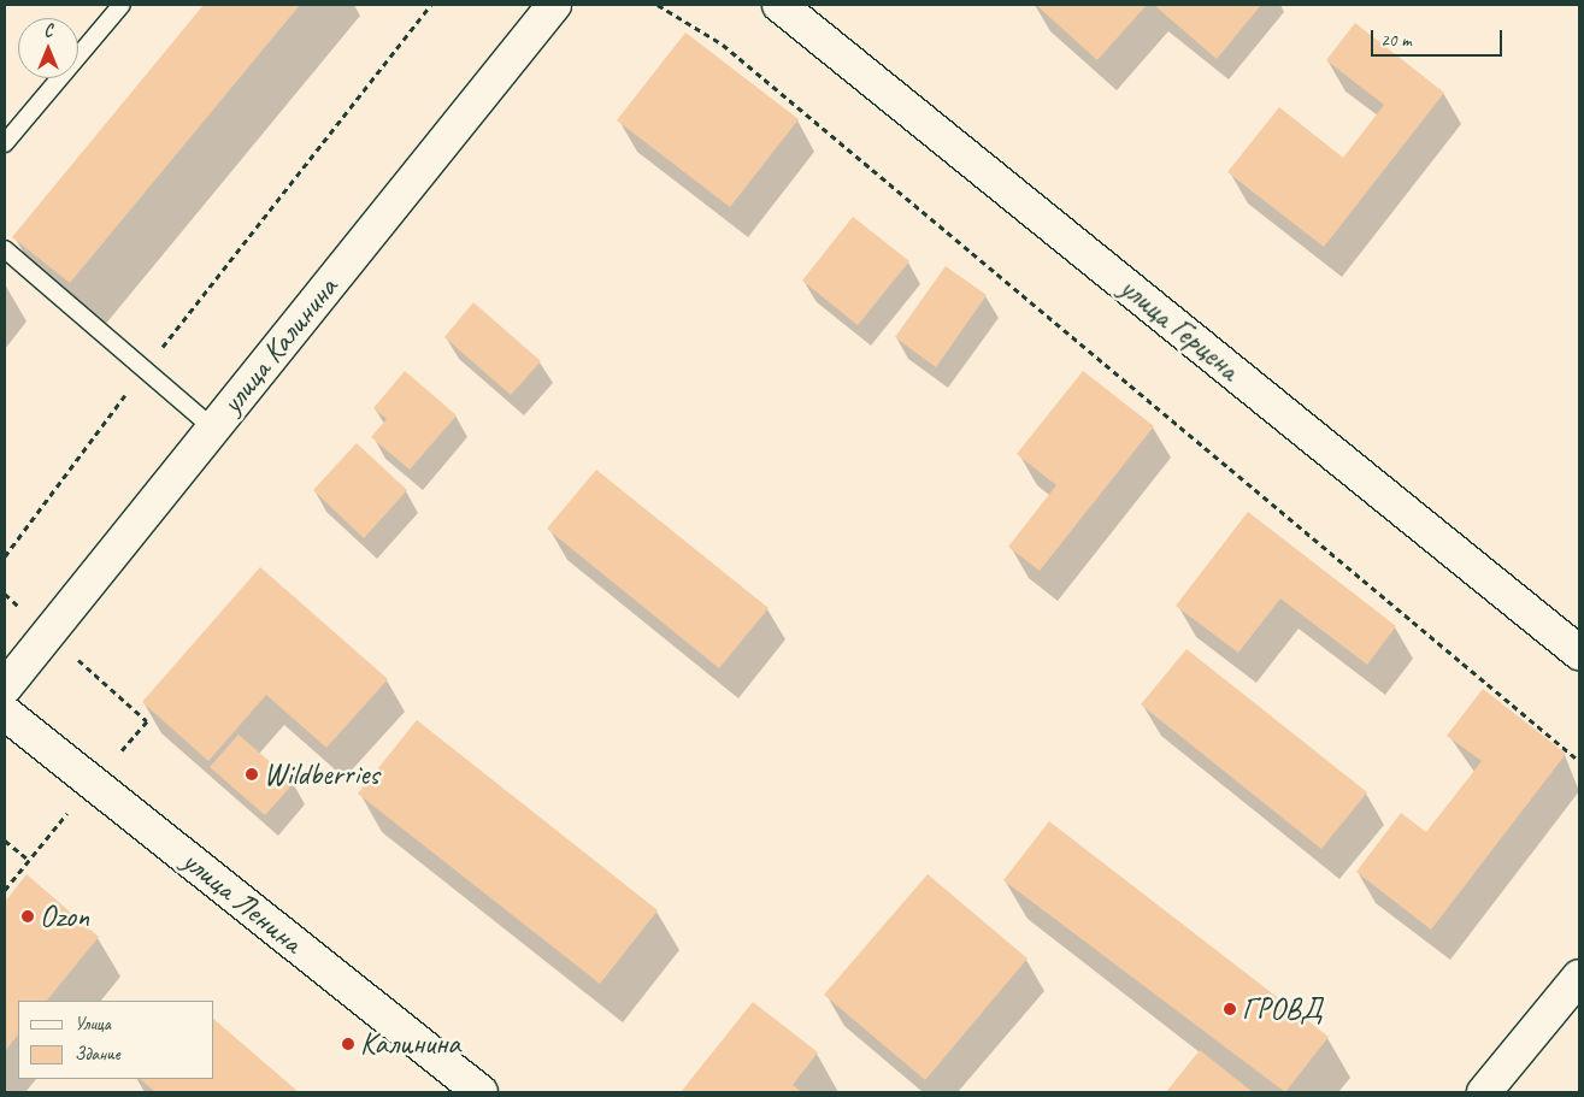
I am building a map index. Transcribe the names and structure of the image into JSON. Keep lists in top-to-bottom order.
{
  "streets": {
    "street": ["улица Герцена", "улица Калинина", "улица Ленина"]
  },
  "places": [
    "Wildberries",
    "Ozon",
    "ГРОВД",
    "Калинина"
  ],
  "legend": ["Улица", "Здание"],
  "scale_bar": "20 m",
  "north": "top"
}
